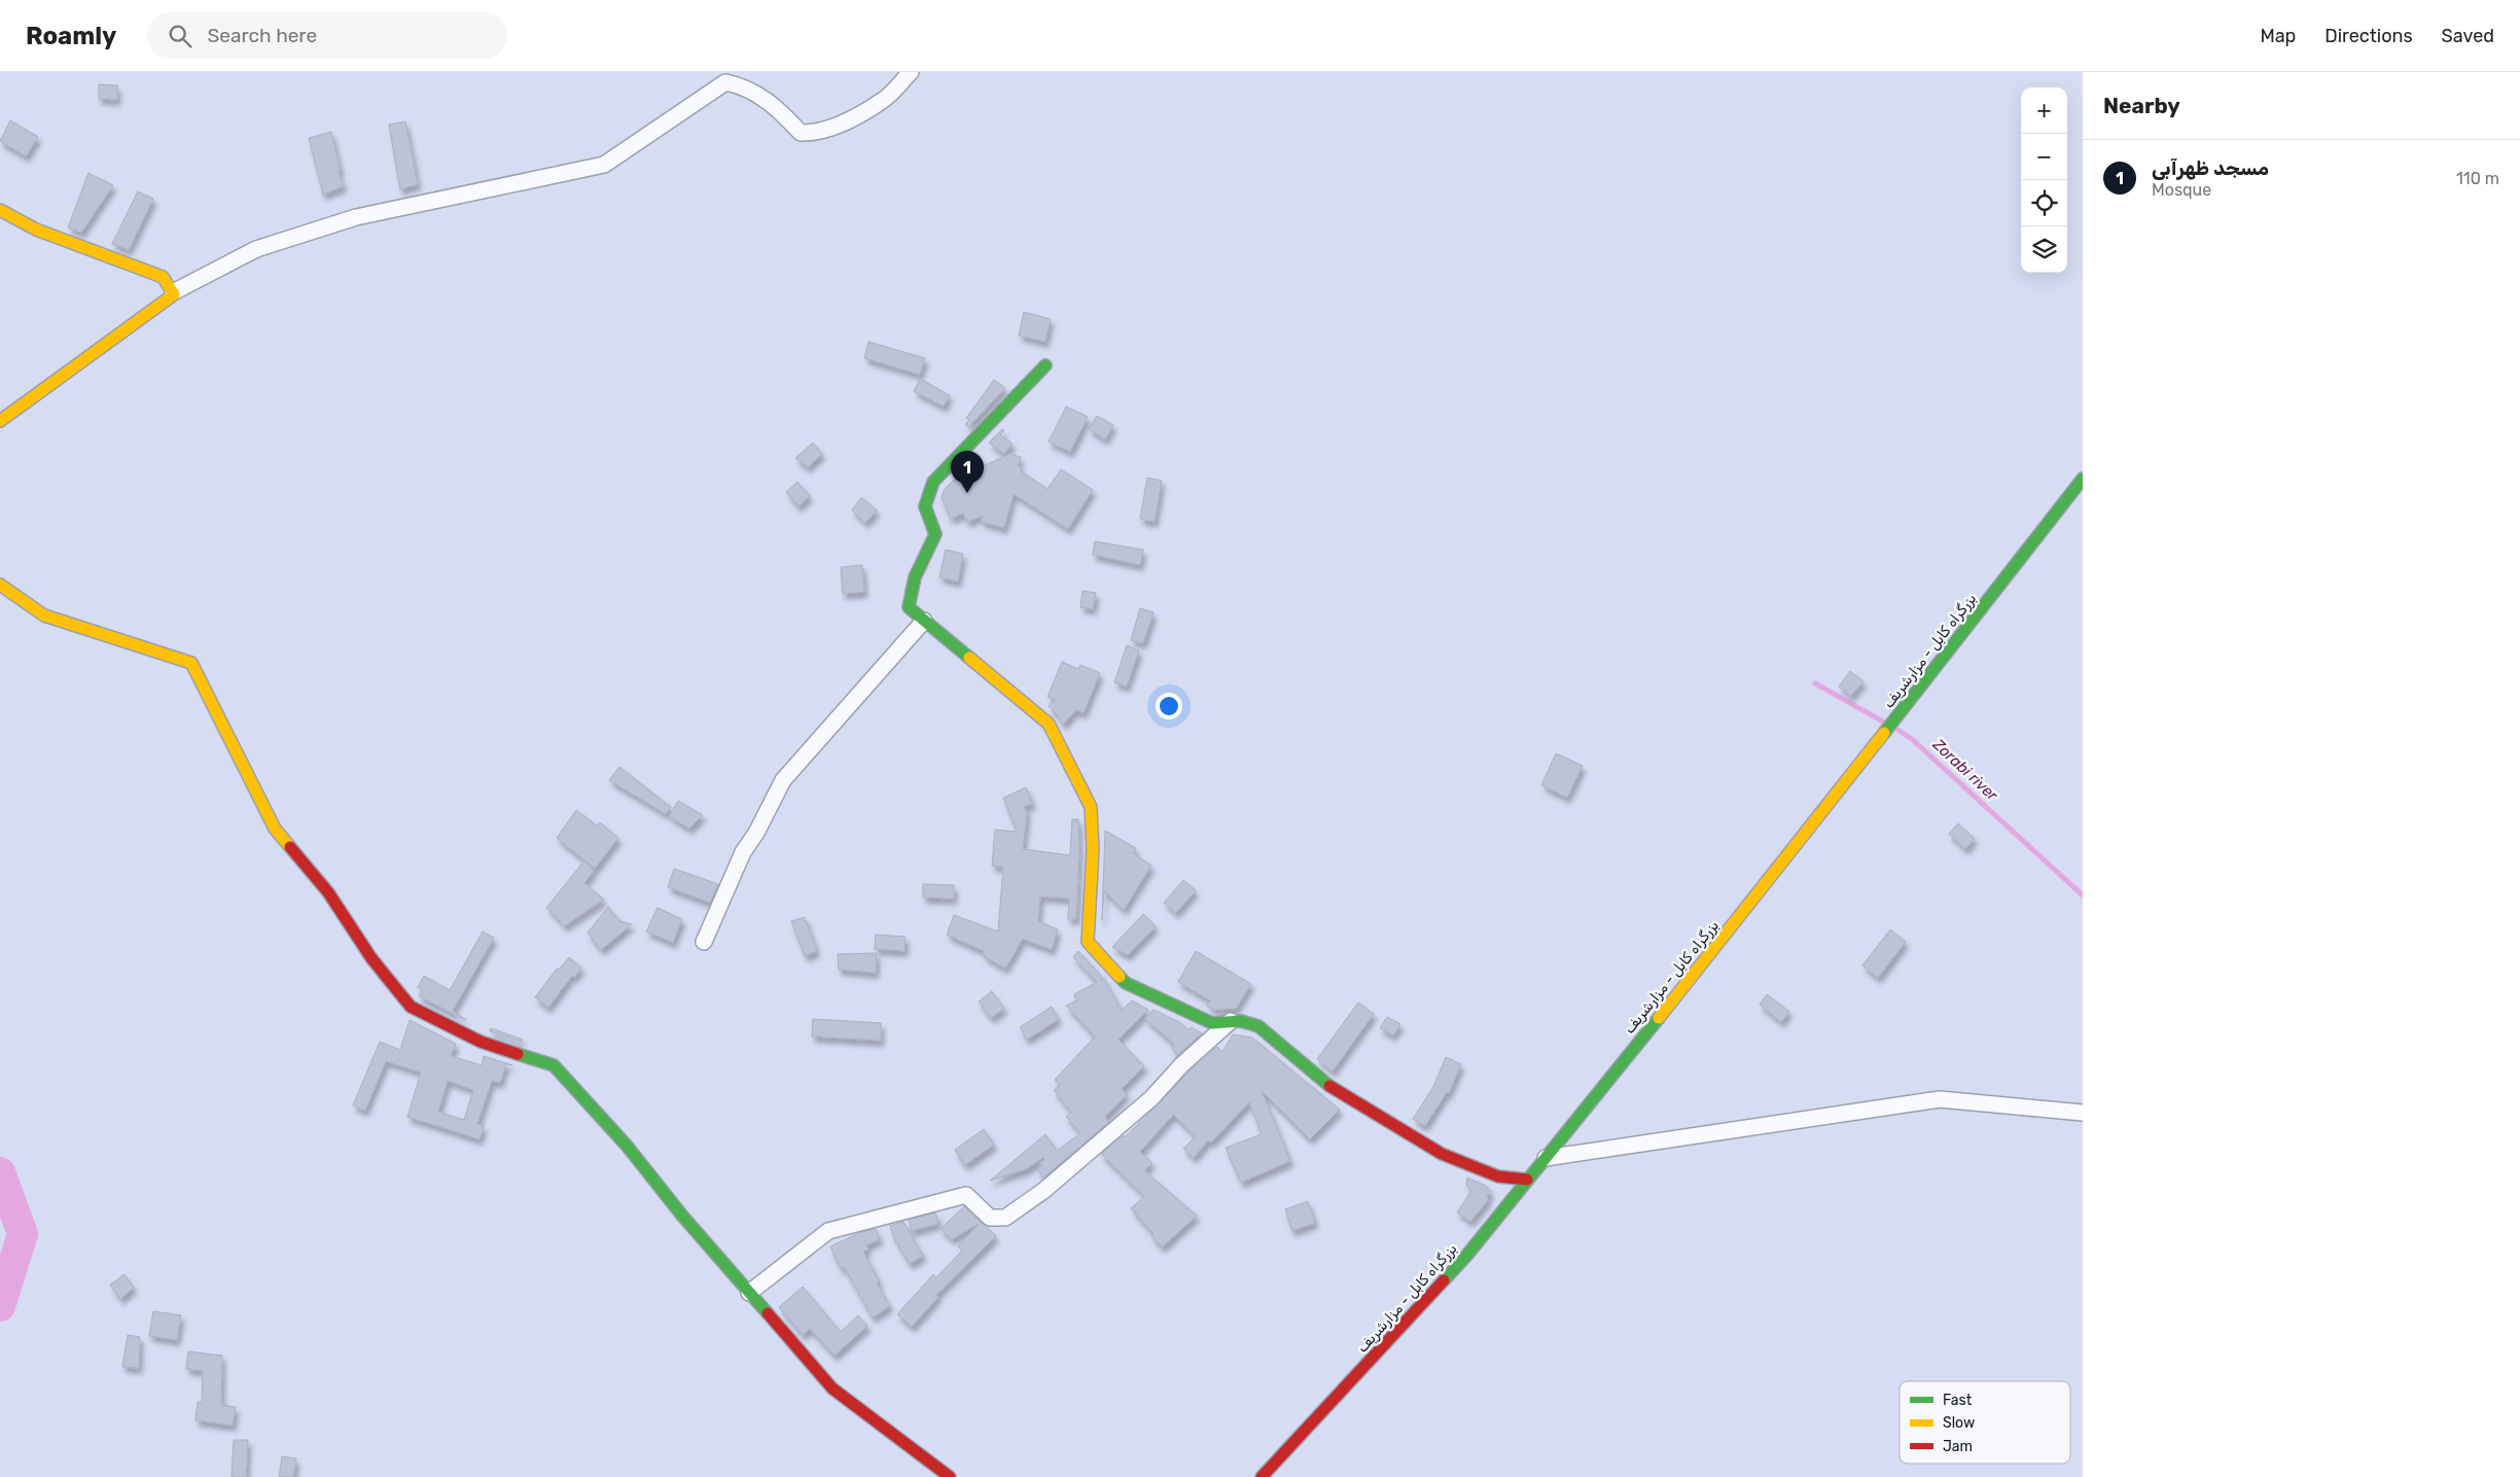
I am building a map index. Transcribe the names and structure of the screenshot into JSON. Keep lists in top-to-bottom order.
{
  "streets": {
    "main road": ["بزرگراه کابل - مزارشریف"]
  },
  "water": ["Zorabi river"],
  "legend": ["Fast", "Slow", "Jam"],
  "page": {
    "header": "Roamly",
    "search": "Search here",
    "nav": ["Map", "Directions", "Saved"],
    "heading": "Nearby",
    "map_buttons": ["+", "−"],
    "list": [
      {
        "mark": "1",
        "name": "مسجد ظهرآبی",
        "note": "Mosque",
        "value": "110 m"
      }
    ],
    "pins": "1"
  }
}
